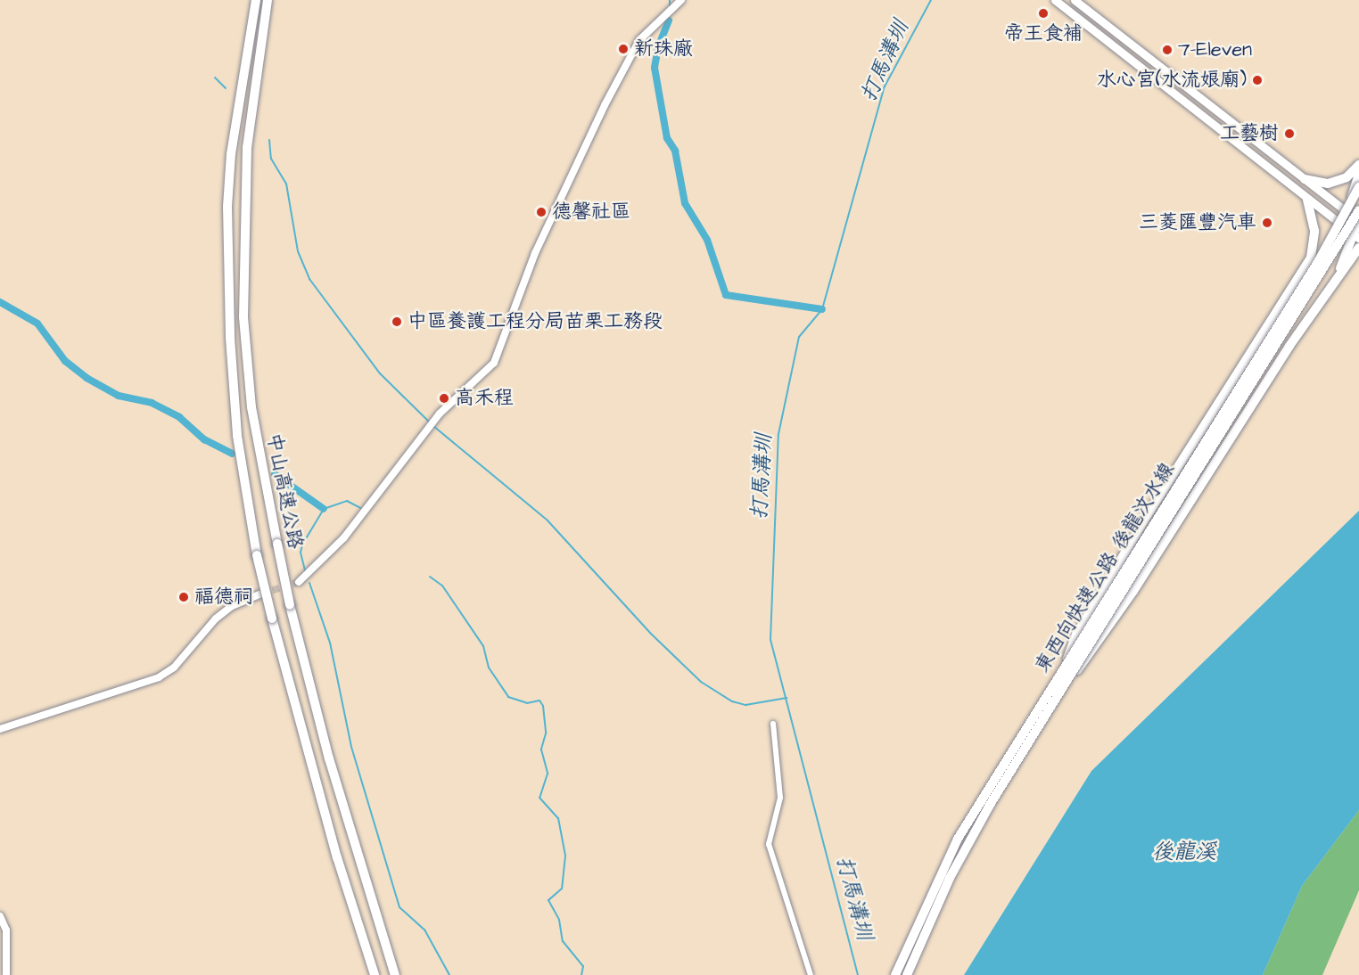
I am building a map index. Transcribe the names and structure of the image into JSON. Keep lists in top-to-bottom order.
{
  "streets": {
    "highway": ["中山高速公路", "東西向快速公路 後龍汶水線"]
  },
  "water": ["打馬溝圳", "後龍溪"],
  "places": [
    "帝王食補",
    "新珠廠",
    "7-Eleven",
    "水心宮(水流娘廟)",
    "工藝樹",
    "德馨社區",
    "三菱匯豐汽車",
    "中區養護工程分局苗栗工務段",
    "高禾程",
    "福德祠"
  ]
}
